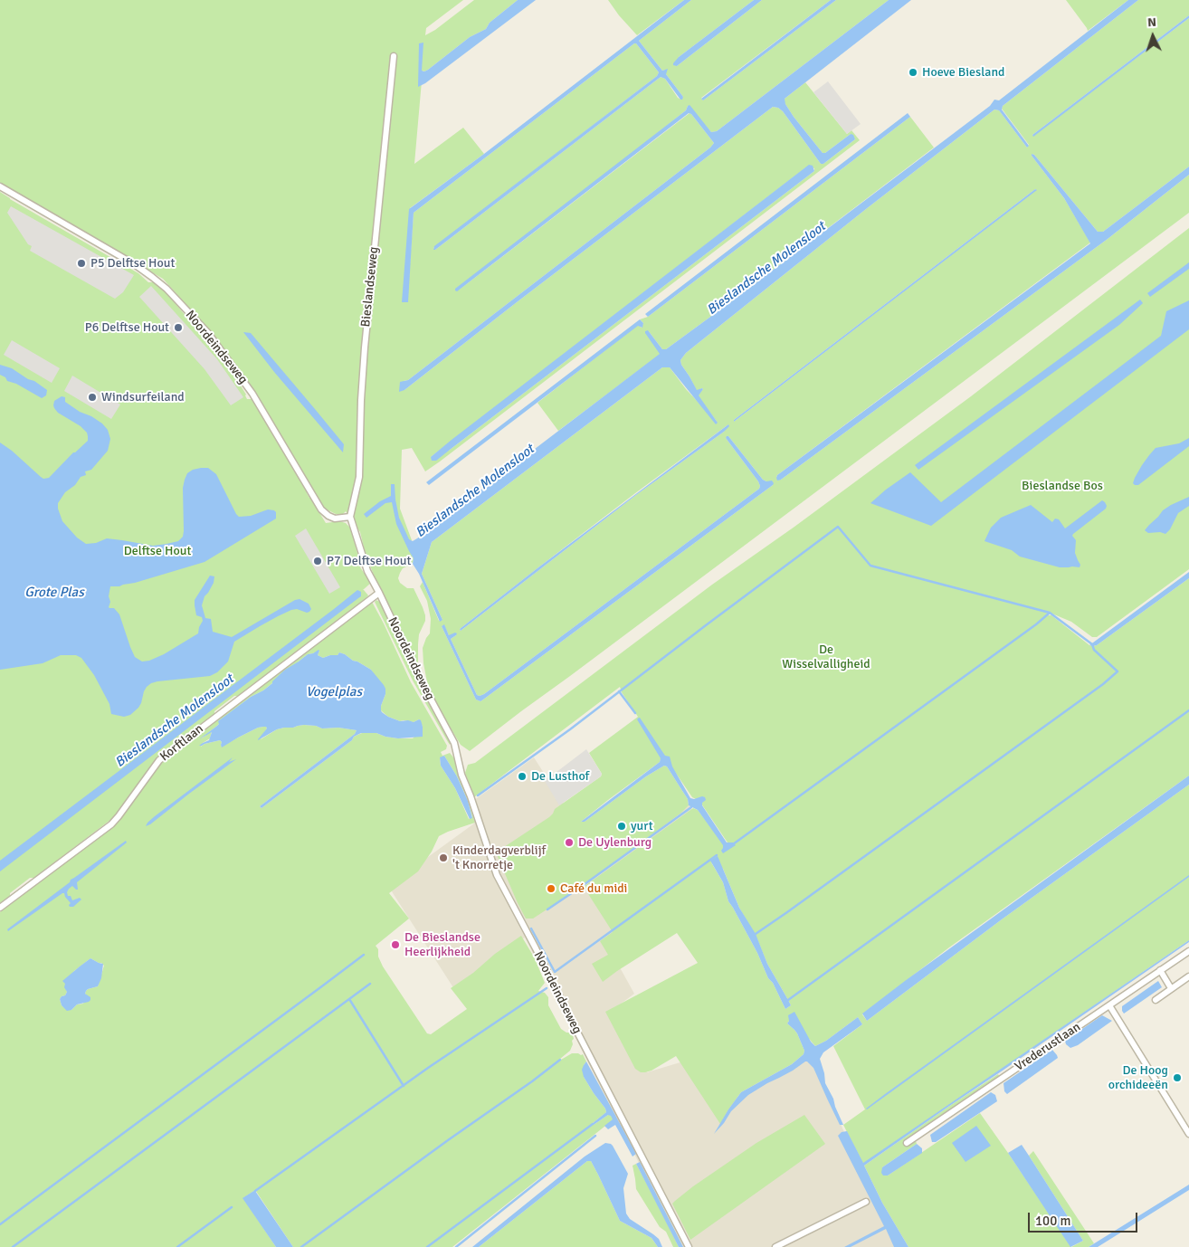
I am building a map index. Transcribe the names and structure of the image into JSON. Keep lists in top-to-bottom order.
{
  "streets": {
    "street": [
      "Bieslandseweg",
      "Noordeindseweg",
      "Korftlaan",
      "Vrederustlaan"
    ]
  },
  "crossings": [
    ["Bieslandseweg", "Noordeindseweg"],
    ["Noordeindseweg", "Korftlaan"]
  ],
  "water": ["Bieslandsche Molensloot", "Grote Plas", "Vogelplas"],
  "parks": ["Bieslandse Bos", "Delftse Hout", "De Wisselvalligheid"],
  "places": [
    "Hoeve Biesland",
    "P5 Delftse Hout",
    "P6 Delftse Hout",
    "Windsurfeiland",
    "P7 Delftse Hout",
    "De Lusthof",
    "yurt",
    "De Uylenburg",
    "Kinderdagverblijf 't Knorretje",
    "Café du midi",
    "De Bieslandse Heerlijkheid",
    "De Hoog orchideeën"
  ],
  "scale_bar": "100 m",
  "north": "top"
}
